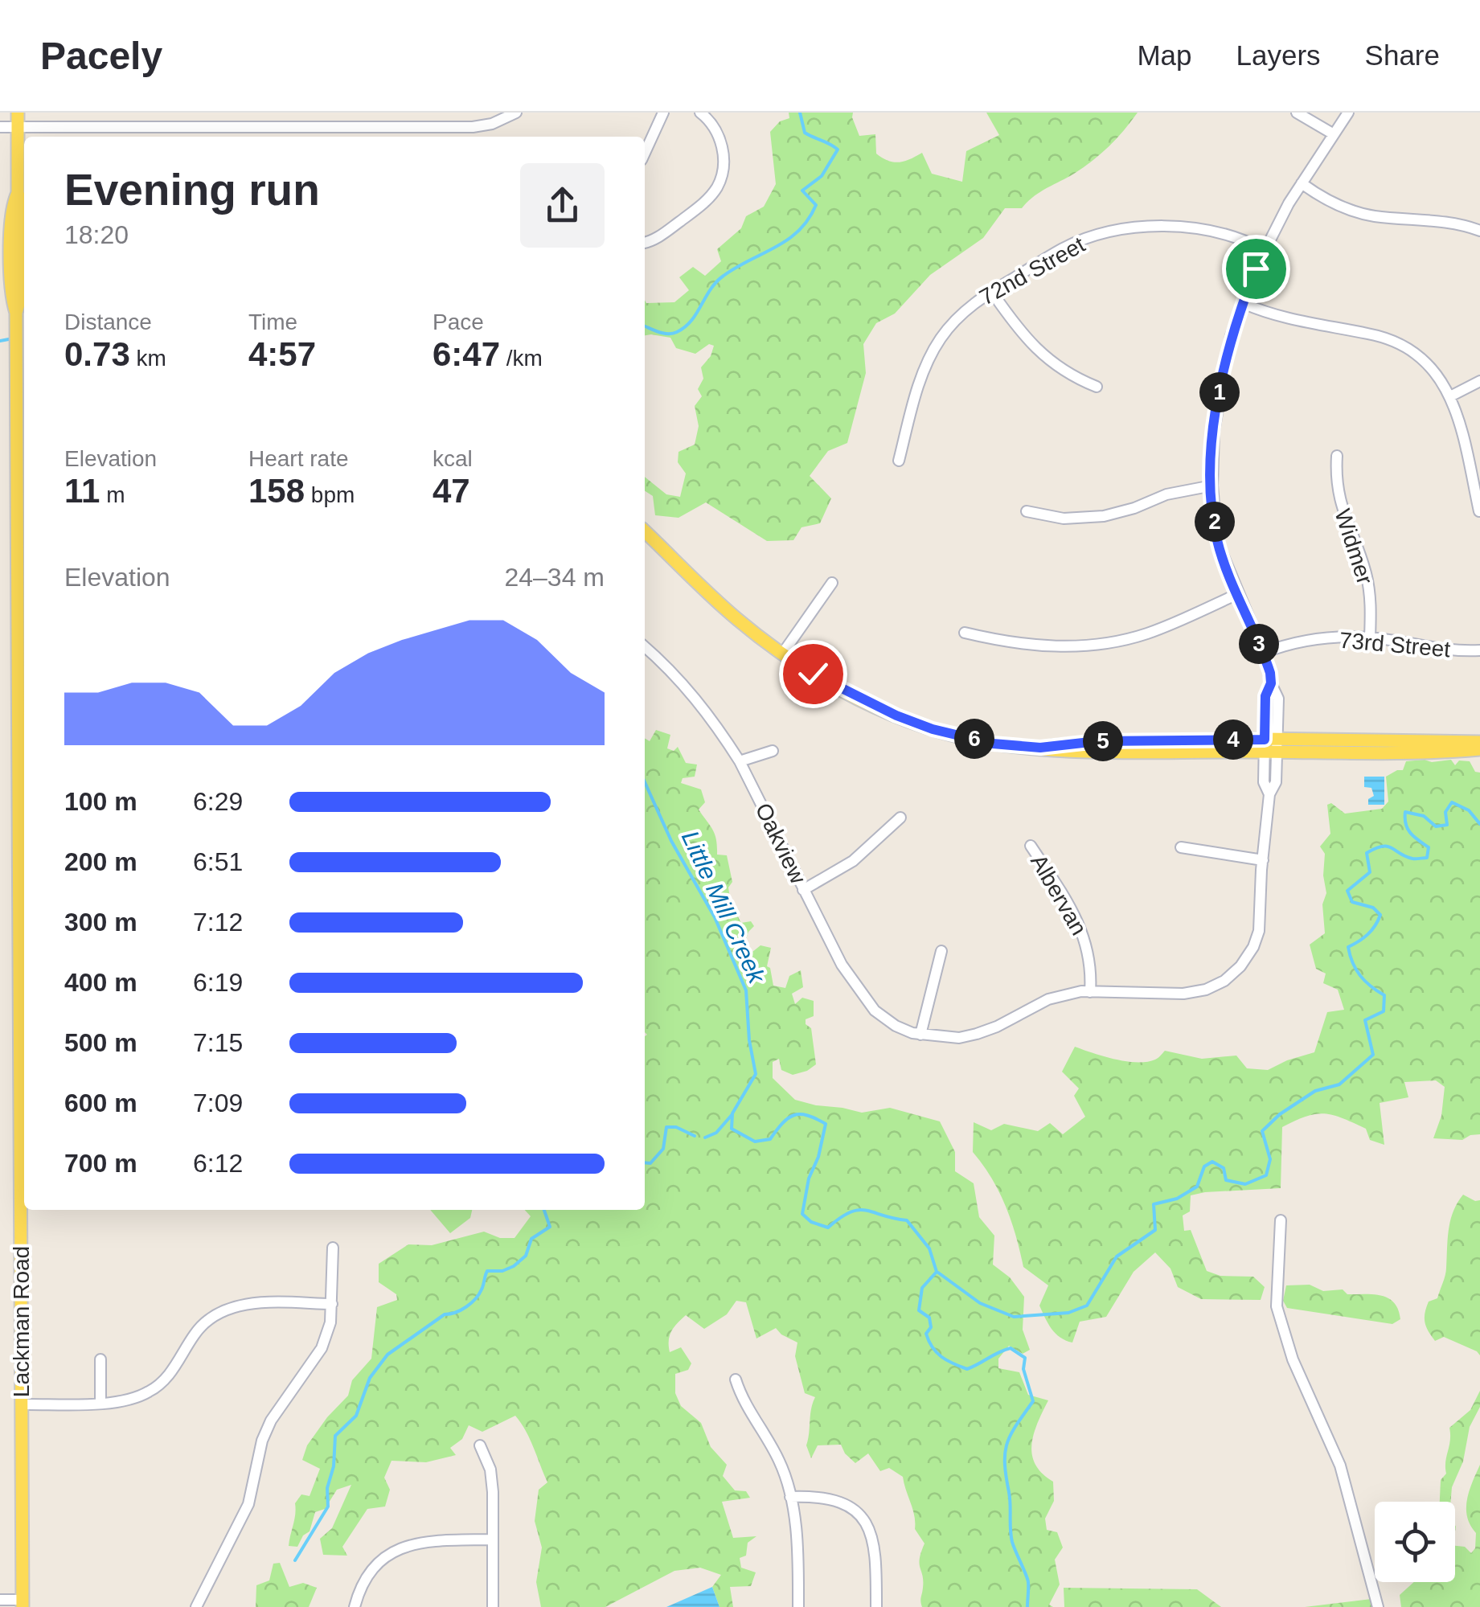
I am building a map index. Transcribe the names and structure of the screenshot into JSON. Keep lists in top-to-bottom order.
{
  "streets": {
    "main road": ["Lackman Road"],
    "street": [
      "72nd Street",
      "Widmer",
      "73rd Street",
      "Oakview",
      "Albervan"
    ]
  },
  "crossings": [
    ["Widmer", "73rd Street"]
  ],
  "water": ["Little Mill Creek"],
  "page": {
    "header": "Pacely",
    "nav": ["Map", "Layers", "Share"],
    "heading": ["Evening run", "18:20"],
    "stats": [
      ["Distance", "0.73 km"],
      ["Time", "4:57"],
      ["Pace", "6:47 /km"],
      ["Elevation", "11 m"],
      ["Heart rate", "158 bpm"],
      ["kcal", "47"]
    ],
    "pins": [
      "1",
      "2",
      "3",
      "6",
      "4",
      "5"
    ],
    "chart": ["Elevation", "24–34 m"],
    "list": [
      {
        "name": "100 m",
        "note": "6:29"
      },
      {
        "name": "200 m",
        "note": "6:51"
      },
      {
        "name": "300 m",
        "note": "7:12"
      },
      {
        "name": "400 m",
        "note": "6:19"
      },
      {
        "name": "500 m",
        "note": "7:15"
      },
      {
        "name": "600 m",
        "note": "7:09"
      },
      {
        "name": "700 m",
        "note": "6:12"
      }
    ]
  }
}
